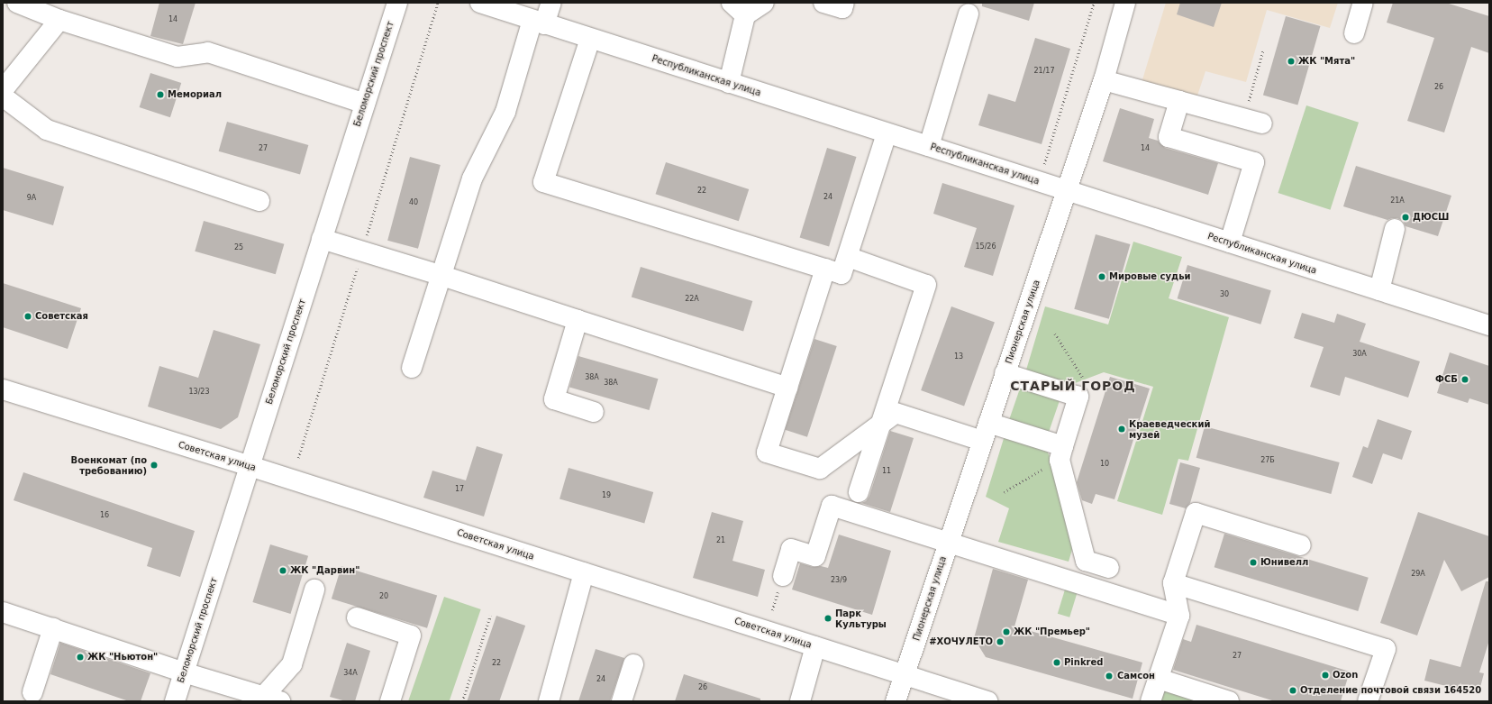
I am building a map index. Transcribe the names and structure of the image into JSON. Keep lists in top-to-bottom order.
{
  "streets": {
    "street": [
      "Беломорский проспект",
      "Республиканская улица",
      "Пионерская улица",
      "Советская улица"
    ]
  },
  "crossings": [
    ["Беломорский проспект", "Советская улица"],
    ["Республиканская улица", "Пионерская улица"],
    ["Пионерская улица", "Советская улица"]
  ],
  "districts": ["СТАРЫЙ ГОРОД"],
  "places": [
    "ЖК \"Мята\"",
    "Мемориал",
    "ДЮСШ",
    "Мировые судьи",
    "Советская",
    "ФСБ",
    "Краеведческий музей",
    "Военкомат (по требованию)",
    "Юнивелл",
    "ЖК \"Дарвин\"",
    "Парк Культуры",
    "ЖК \"Премьер\"",
    "#ХОЧУЛЕТО",
    "ЖК \"Ньютон\"",
    "Pinkred",
    "Ozon",
    "Самсон",
    "Отделение почтовой связи 164520"
  ],
  "house_numbers": [
    "14",
    "21/17",
    "26",
    "27",
    "14",
    "22",
    "24",
    "9А",
    "21А",
    "40",
    "15/26",
    "25",
    "30",
    "22А",
    "30А",
    "13",
    "38А",
    "38А",
    "13/23",
    "27Б",
    "10",
    "11",
    "17",
    "19",
    "16",
    "21",
    "29А",
    "23/9",
    "20",
    "27",
    "22",
    "34А",
    "24",
    "26"
  ]
}
